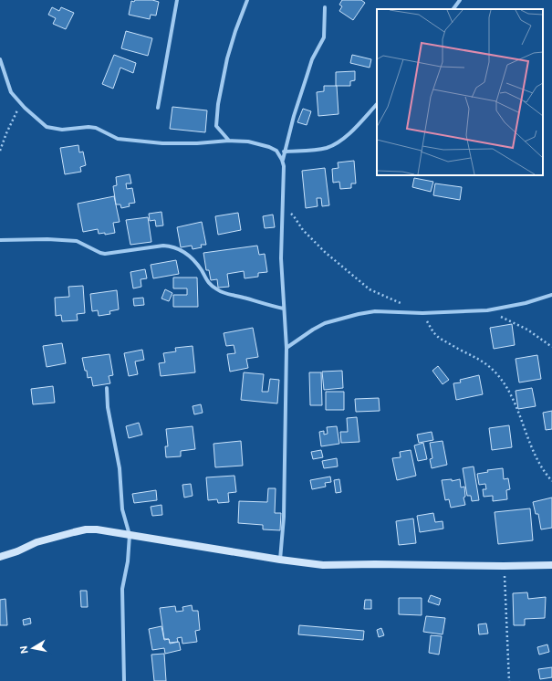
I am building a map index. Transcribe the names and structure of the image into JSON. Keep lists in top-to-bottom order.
{
  "north": "left"
}
